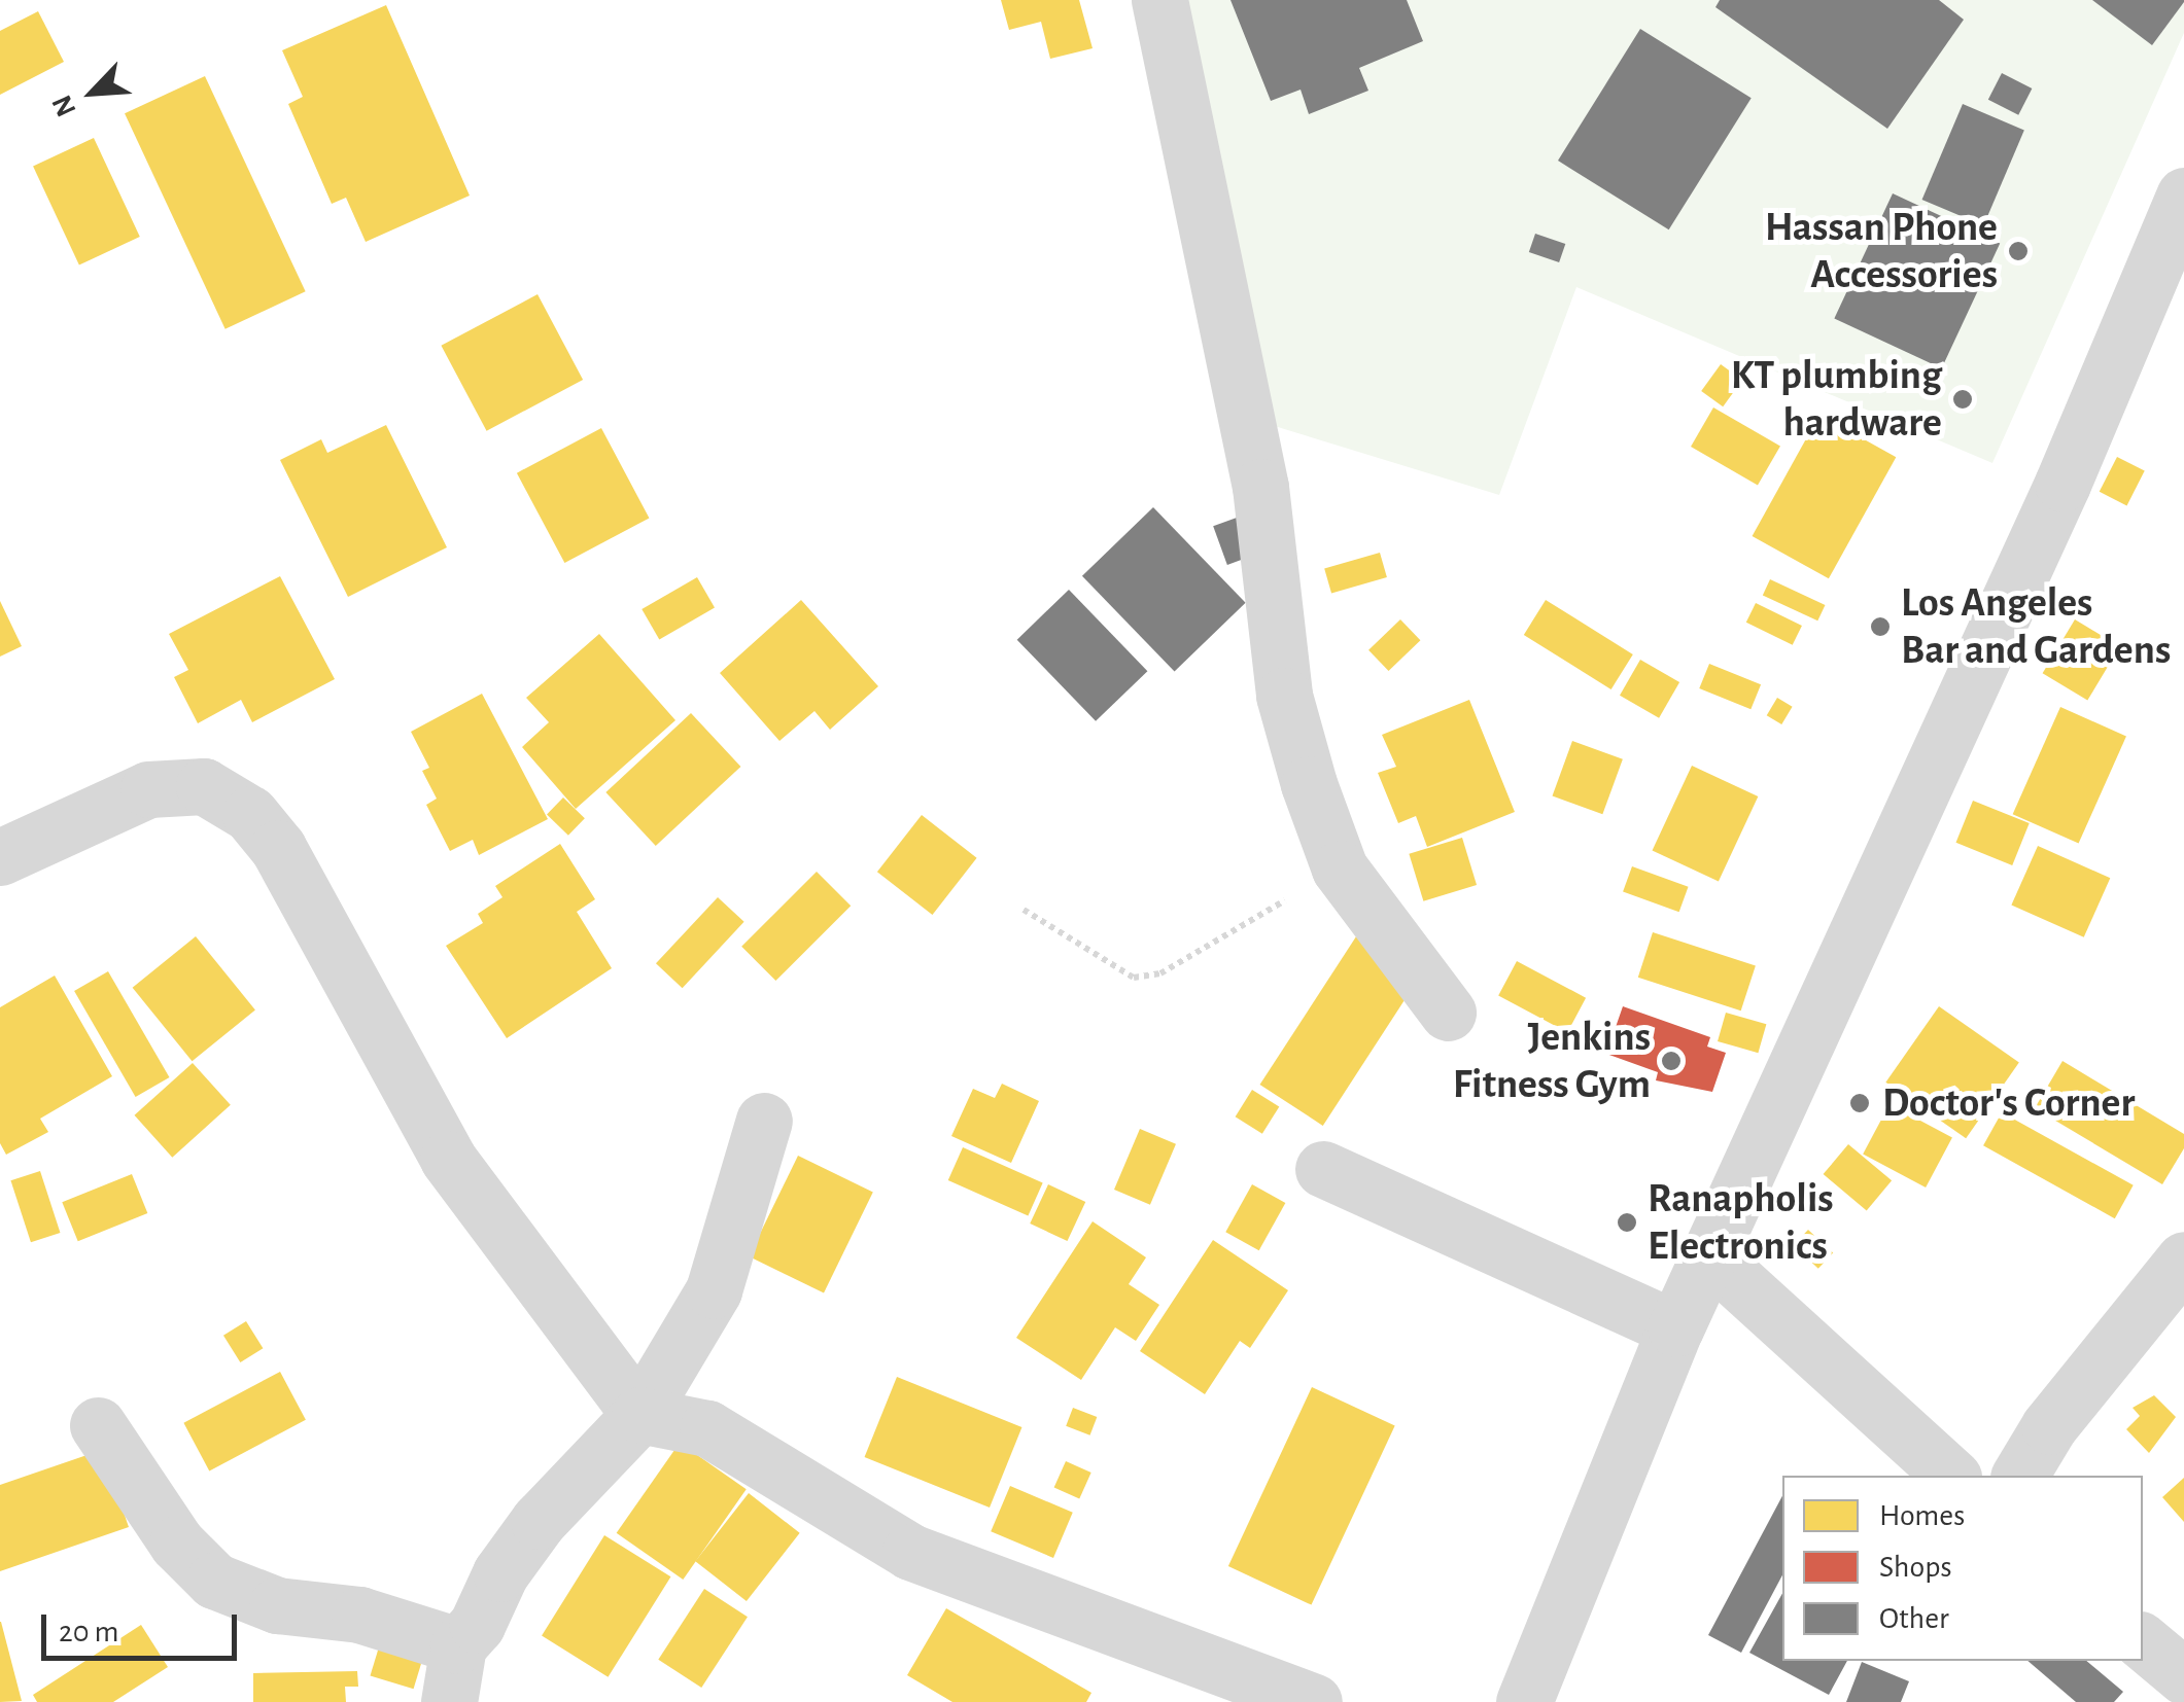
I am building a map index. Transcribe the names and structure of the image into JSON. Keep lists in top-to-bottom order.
{
  "places": [
    "Hassan Phone Accessories",
    "KT plumbing hardware",
    "Los Angeles Bar and Gardens",
    "Jenkins Fitness Gym",
    "Doctor's Corner",
    "Ranapholis Electronics"
  ],
  "legend": ["Homes", "Shops", "Other"],
  "scale_bar": "20 m",
  "north": "bottom left"
}
